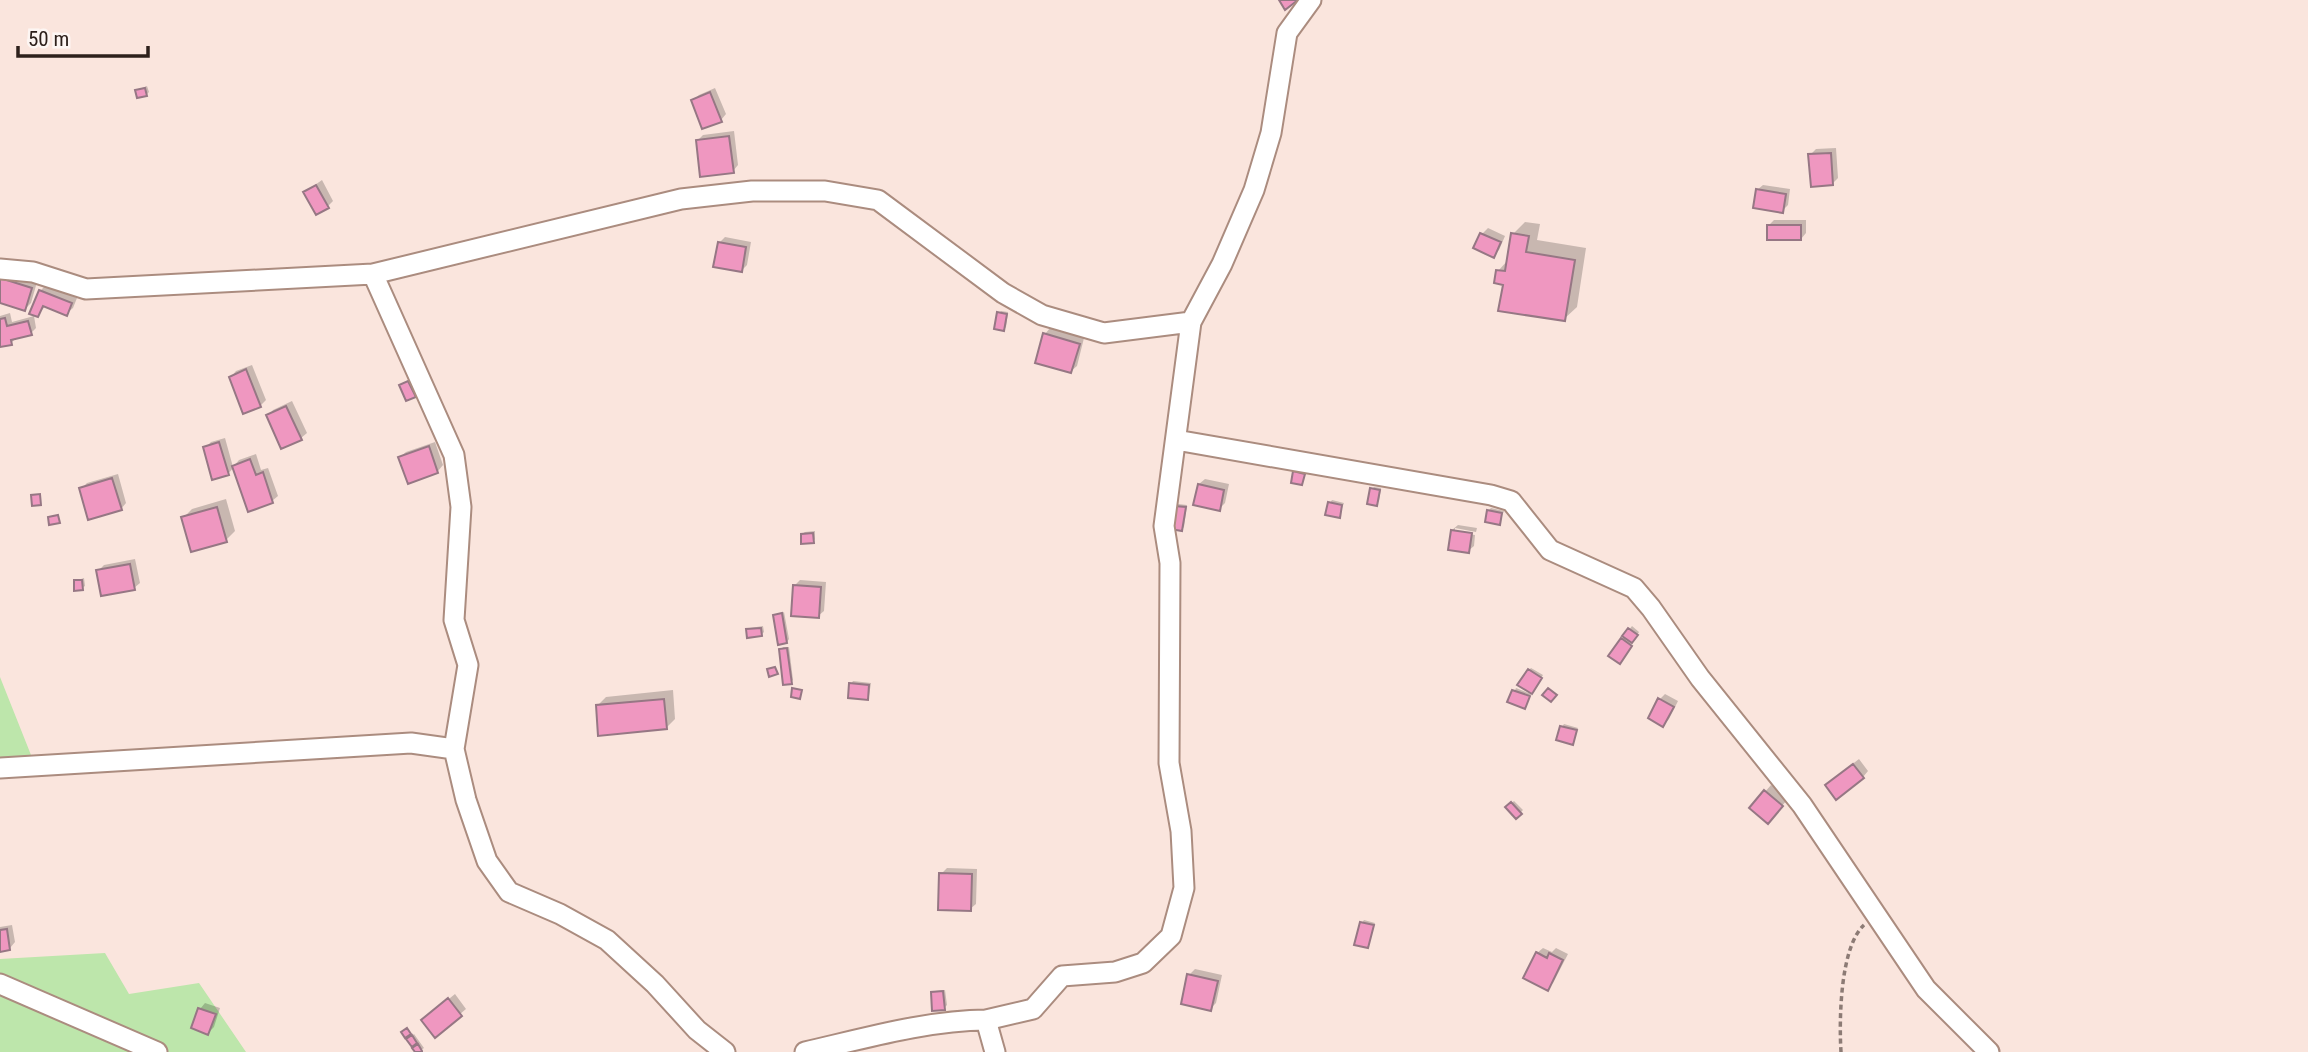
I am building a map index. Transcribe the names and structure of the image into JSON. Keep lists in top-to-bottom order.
{
  "scale_bar": "50 m"
}
